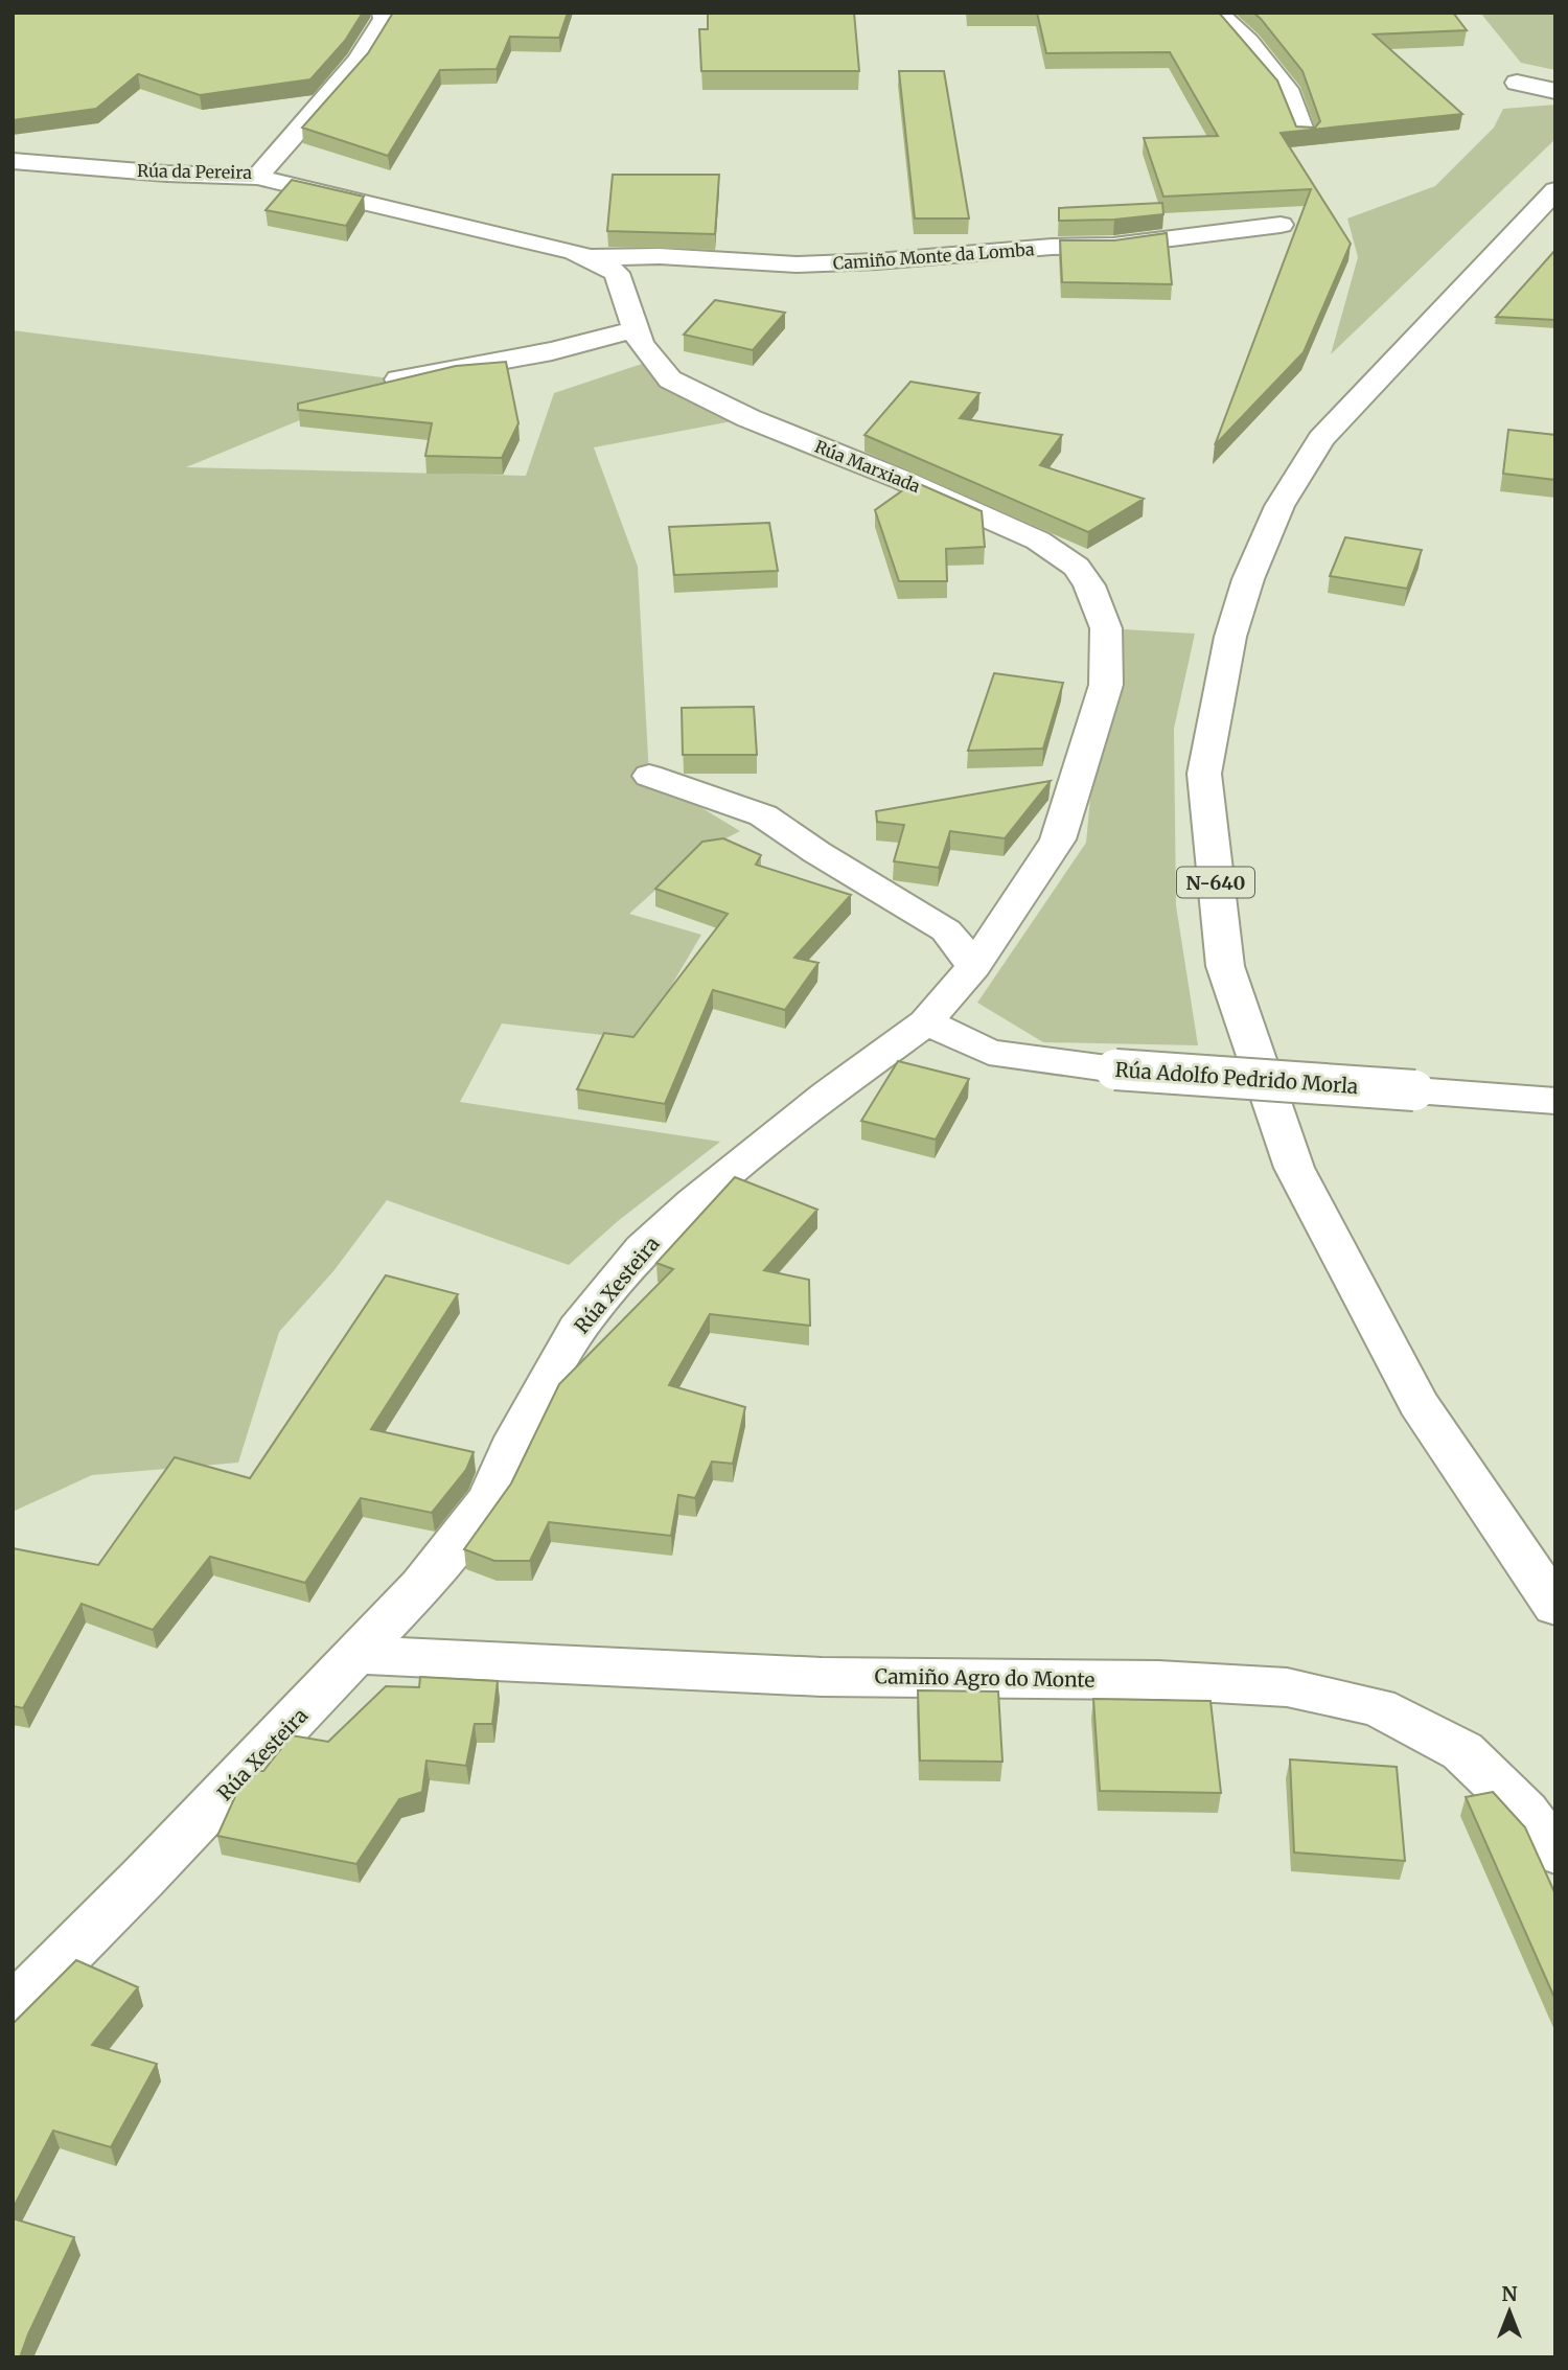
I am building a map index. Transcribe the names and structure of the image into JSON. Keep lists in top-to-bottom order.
{
  "streets": {
    "main road": [
      "Rúa da Pereira",
      "Camiño Monte da Lomba",
      "Rúa Marxiada",
      "N-640",
      "Rúa Adolfo Pedrido Morla",
      "Rúa Xesteira",
      "Camiño Agro do Monte"
    ]
  },
  "crossings": [
    ["Rúa da Pereira", "Rúa Marxiada"],
    ["Camiño Monte da Lomba", "Rúa Marxiada"],
    ["Rúa Marxiada", "Rúa Xesteira"],
    ["Rúa Adolfo Pedrido Morla", "Rúa Xesteira"],
    ["Rúa Xesteira", "Camiño Agro do Monte"]
  ],
  "north": "top"
}
